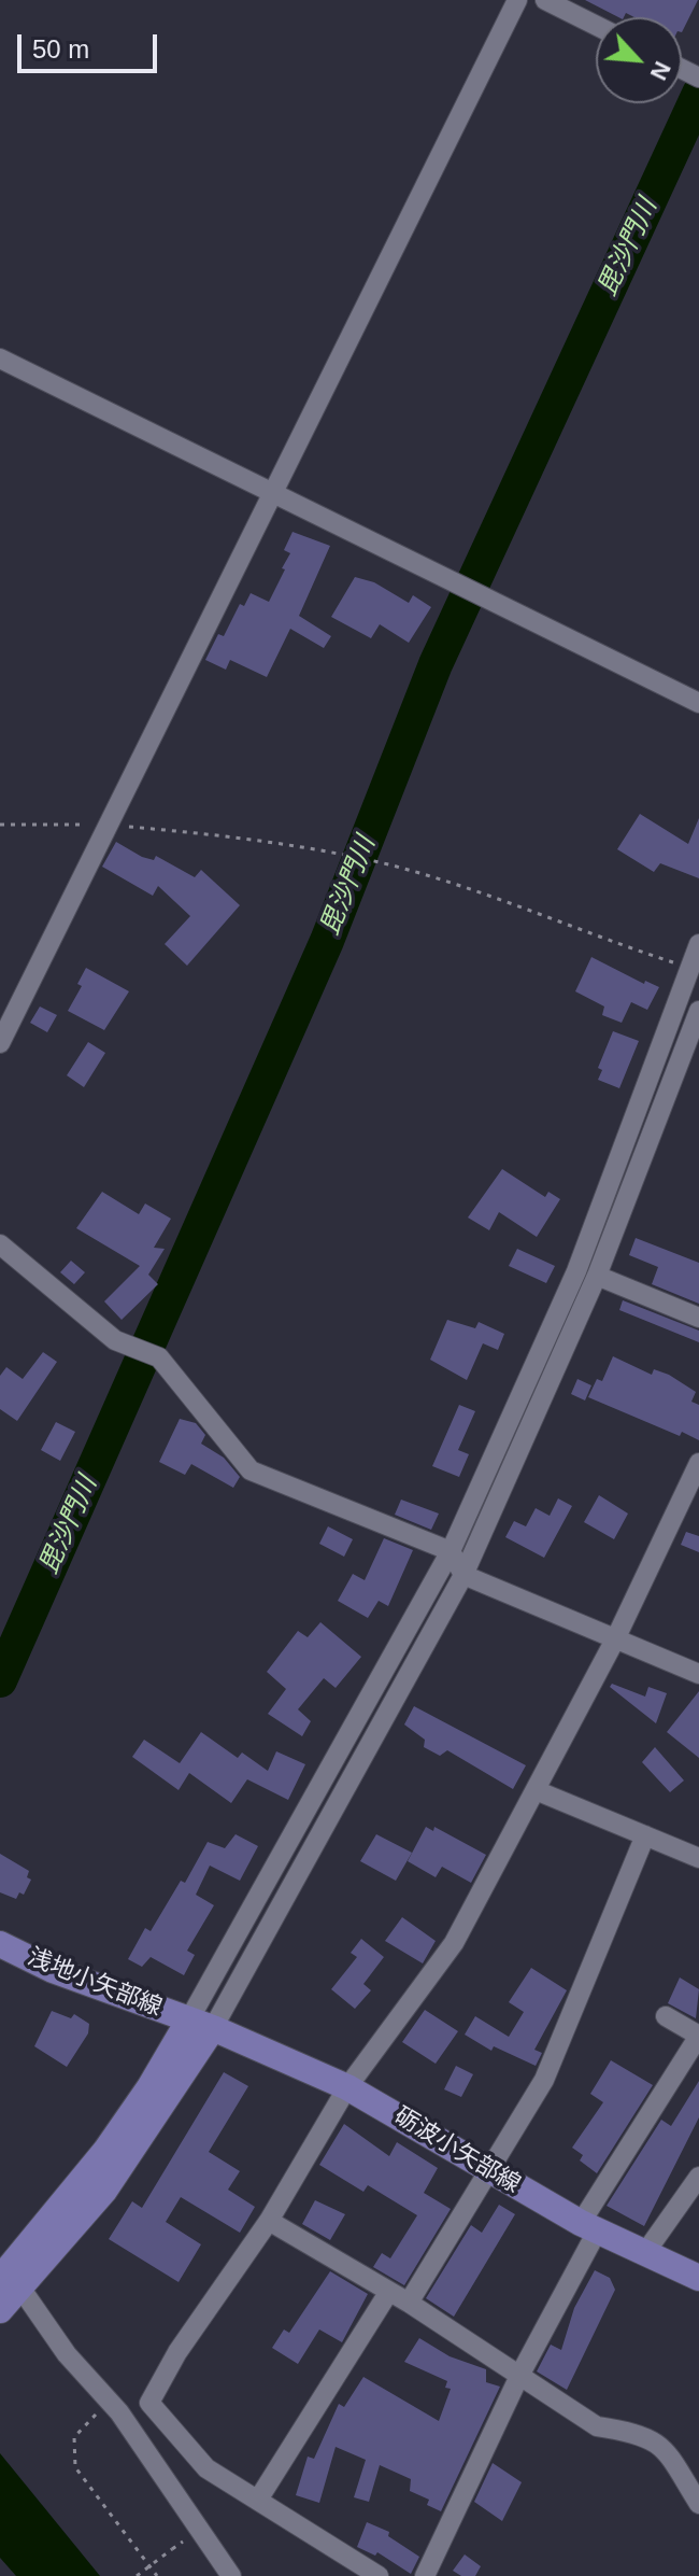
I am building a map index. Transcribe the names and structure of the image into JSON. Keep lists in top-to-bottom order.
{
  "streets": {
    "main road": ["浅地小矢部線", "砺波小矢部線"]
  },
  "crossings": [
    ["浅地小矢部線", "砺波小矢部線"]
  ],
  "water": ["毘沙門川"],
  "scale_bar": "50 m",
  "north": "bottom right"
}
